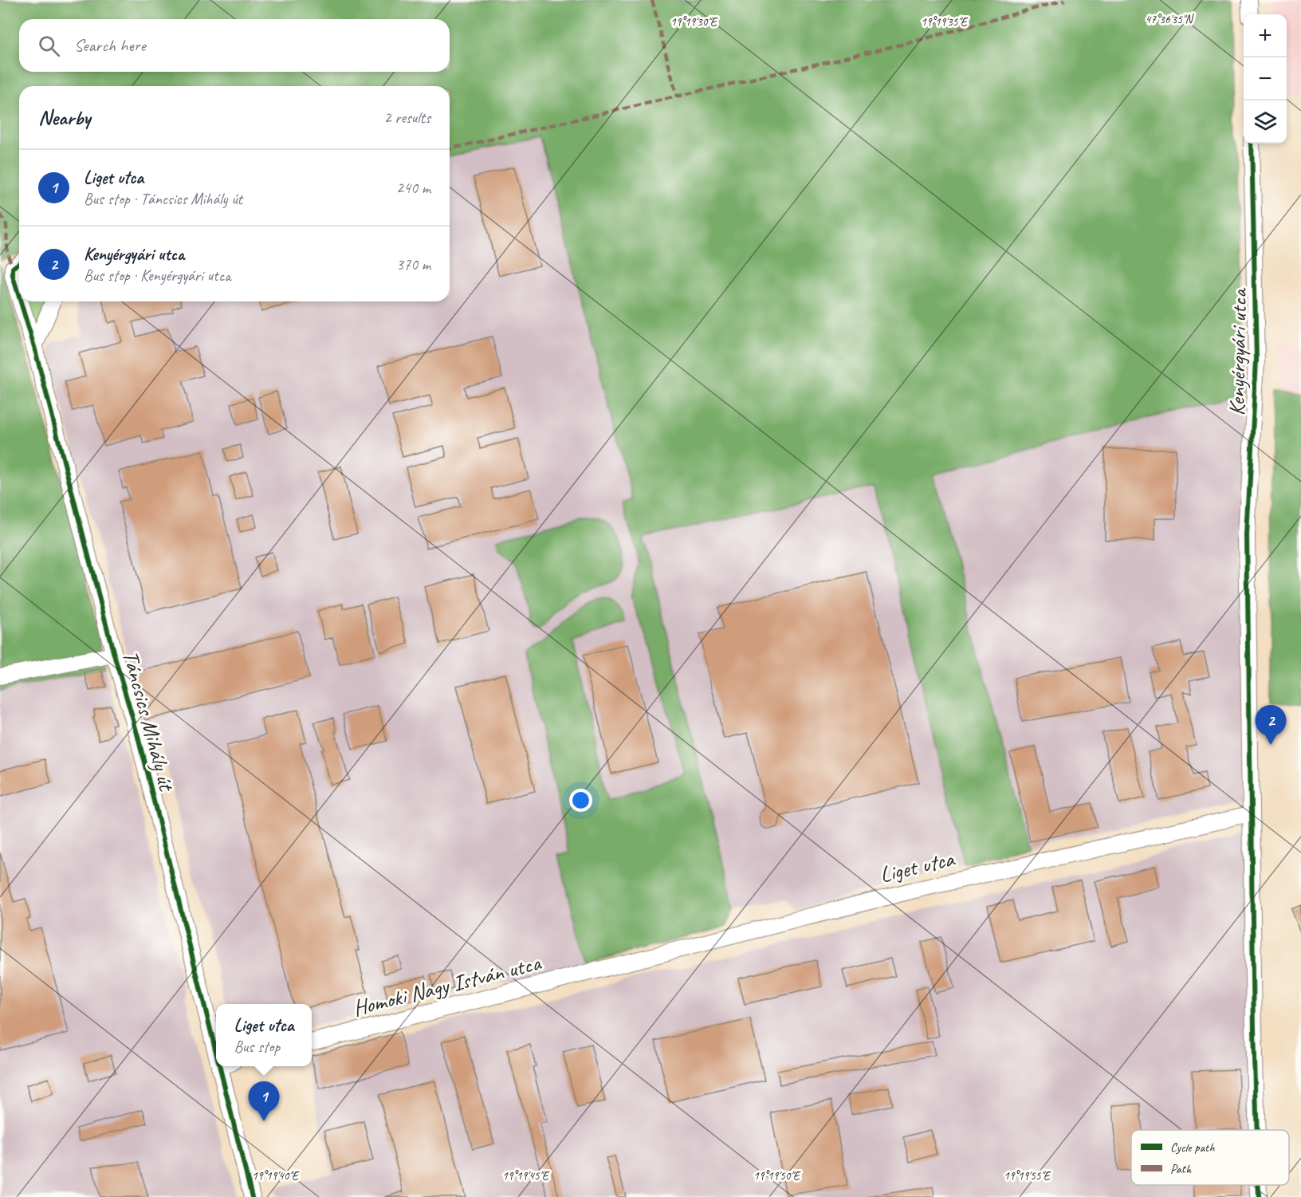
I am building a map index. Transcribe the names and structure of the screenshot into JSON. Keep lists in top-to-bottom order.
{
  "streets": {
    "street": [
      "Kenyérgyári utca",
      "Táncsics Mihály út",
      "Liget utca",
      "Homoki Nagy István utca"
    ]
  },
  "crossings": [
    ["Kenyérgyári utca", "Liget utca"],
    ["Liget utca", "Homoki Nagy István utca"]
  ],
  "legend": ["Cycle path", "Path"],
  "page": {
    "map_buttons": ["+", "−"],
    "search": "Search here",
    "heading": ["Nearby", "2 results"],
    "list": [
      {
        "mark": "1",
        "name": "Liget utca",
        "note": "Bus stop · Táncsics Mihály út",
        "value": "240 m"
      },
      {
        "mark": "2",
        "name": "Kenyérgyári utca",
        "note": "Bus stop · Kenyérgyári utca",
        "value": "370 m"
      }
    ],
    "pins": ["2", "1"],
    "popup": ["Liget utca", "Bus stop"]
  },
  "coordinates": [
    "47°36'35\"N",
    "19°19'30\"E",
    "19°19'35\"E",
    "19°19'40\"E",
    "19°19'45\"E",
    "19°19'50\"E",
    "19°19'55\"E"
  ]
}
